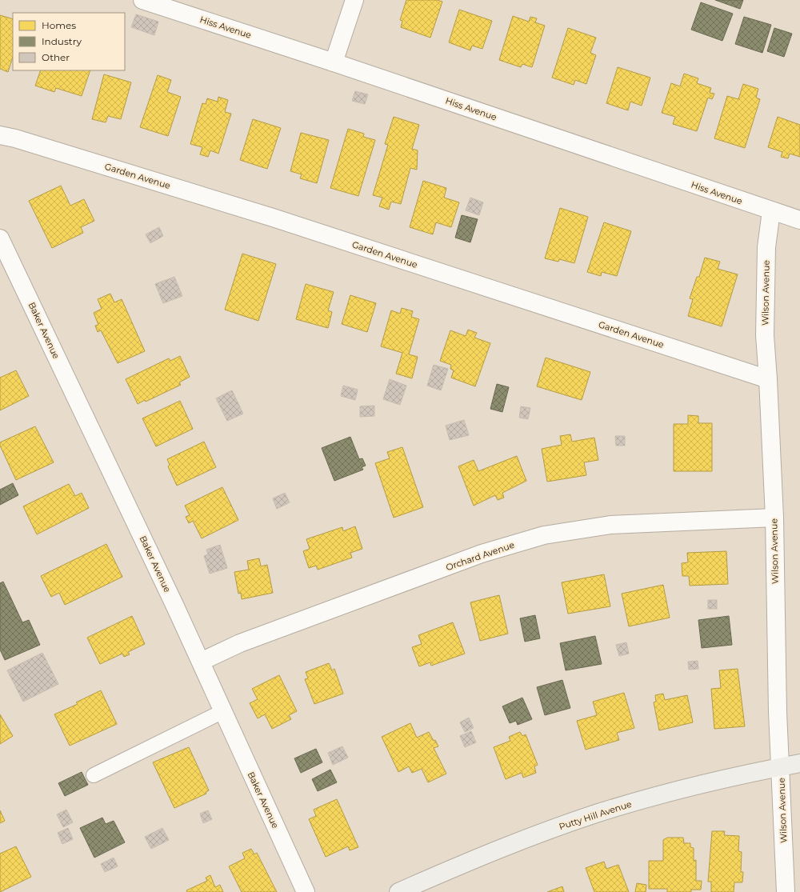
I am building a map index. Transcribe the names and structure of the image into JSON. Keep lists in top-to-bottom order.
{
  "streets": {
    "main road": ["Putty Hill Avenue"],
    "street": [
      "Hiss Avenue",
      "Garden Avenue",
      "Wilson Avenue",
      "Baker Avenue",
      "Orchard Avenue"
    ]
  },
  "crossings": [
    ["Hiss Avenue", "Wilson Avenue"],
    ["Garden Avenue", "Wilson Avenue"],
    ["Wilson Avenue", "Orchard Avenue"],
    ["Wilson Avenue", "Putty Hill Avenue"],
    ["Baker Avenue", "Orchard Avenue"]
  ],
  "legend": ["Homes", "Industry", "Other"]
}
